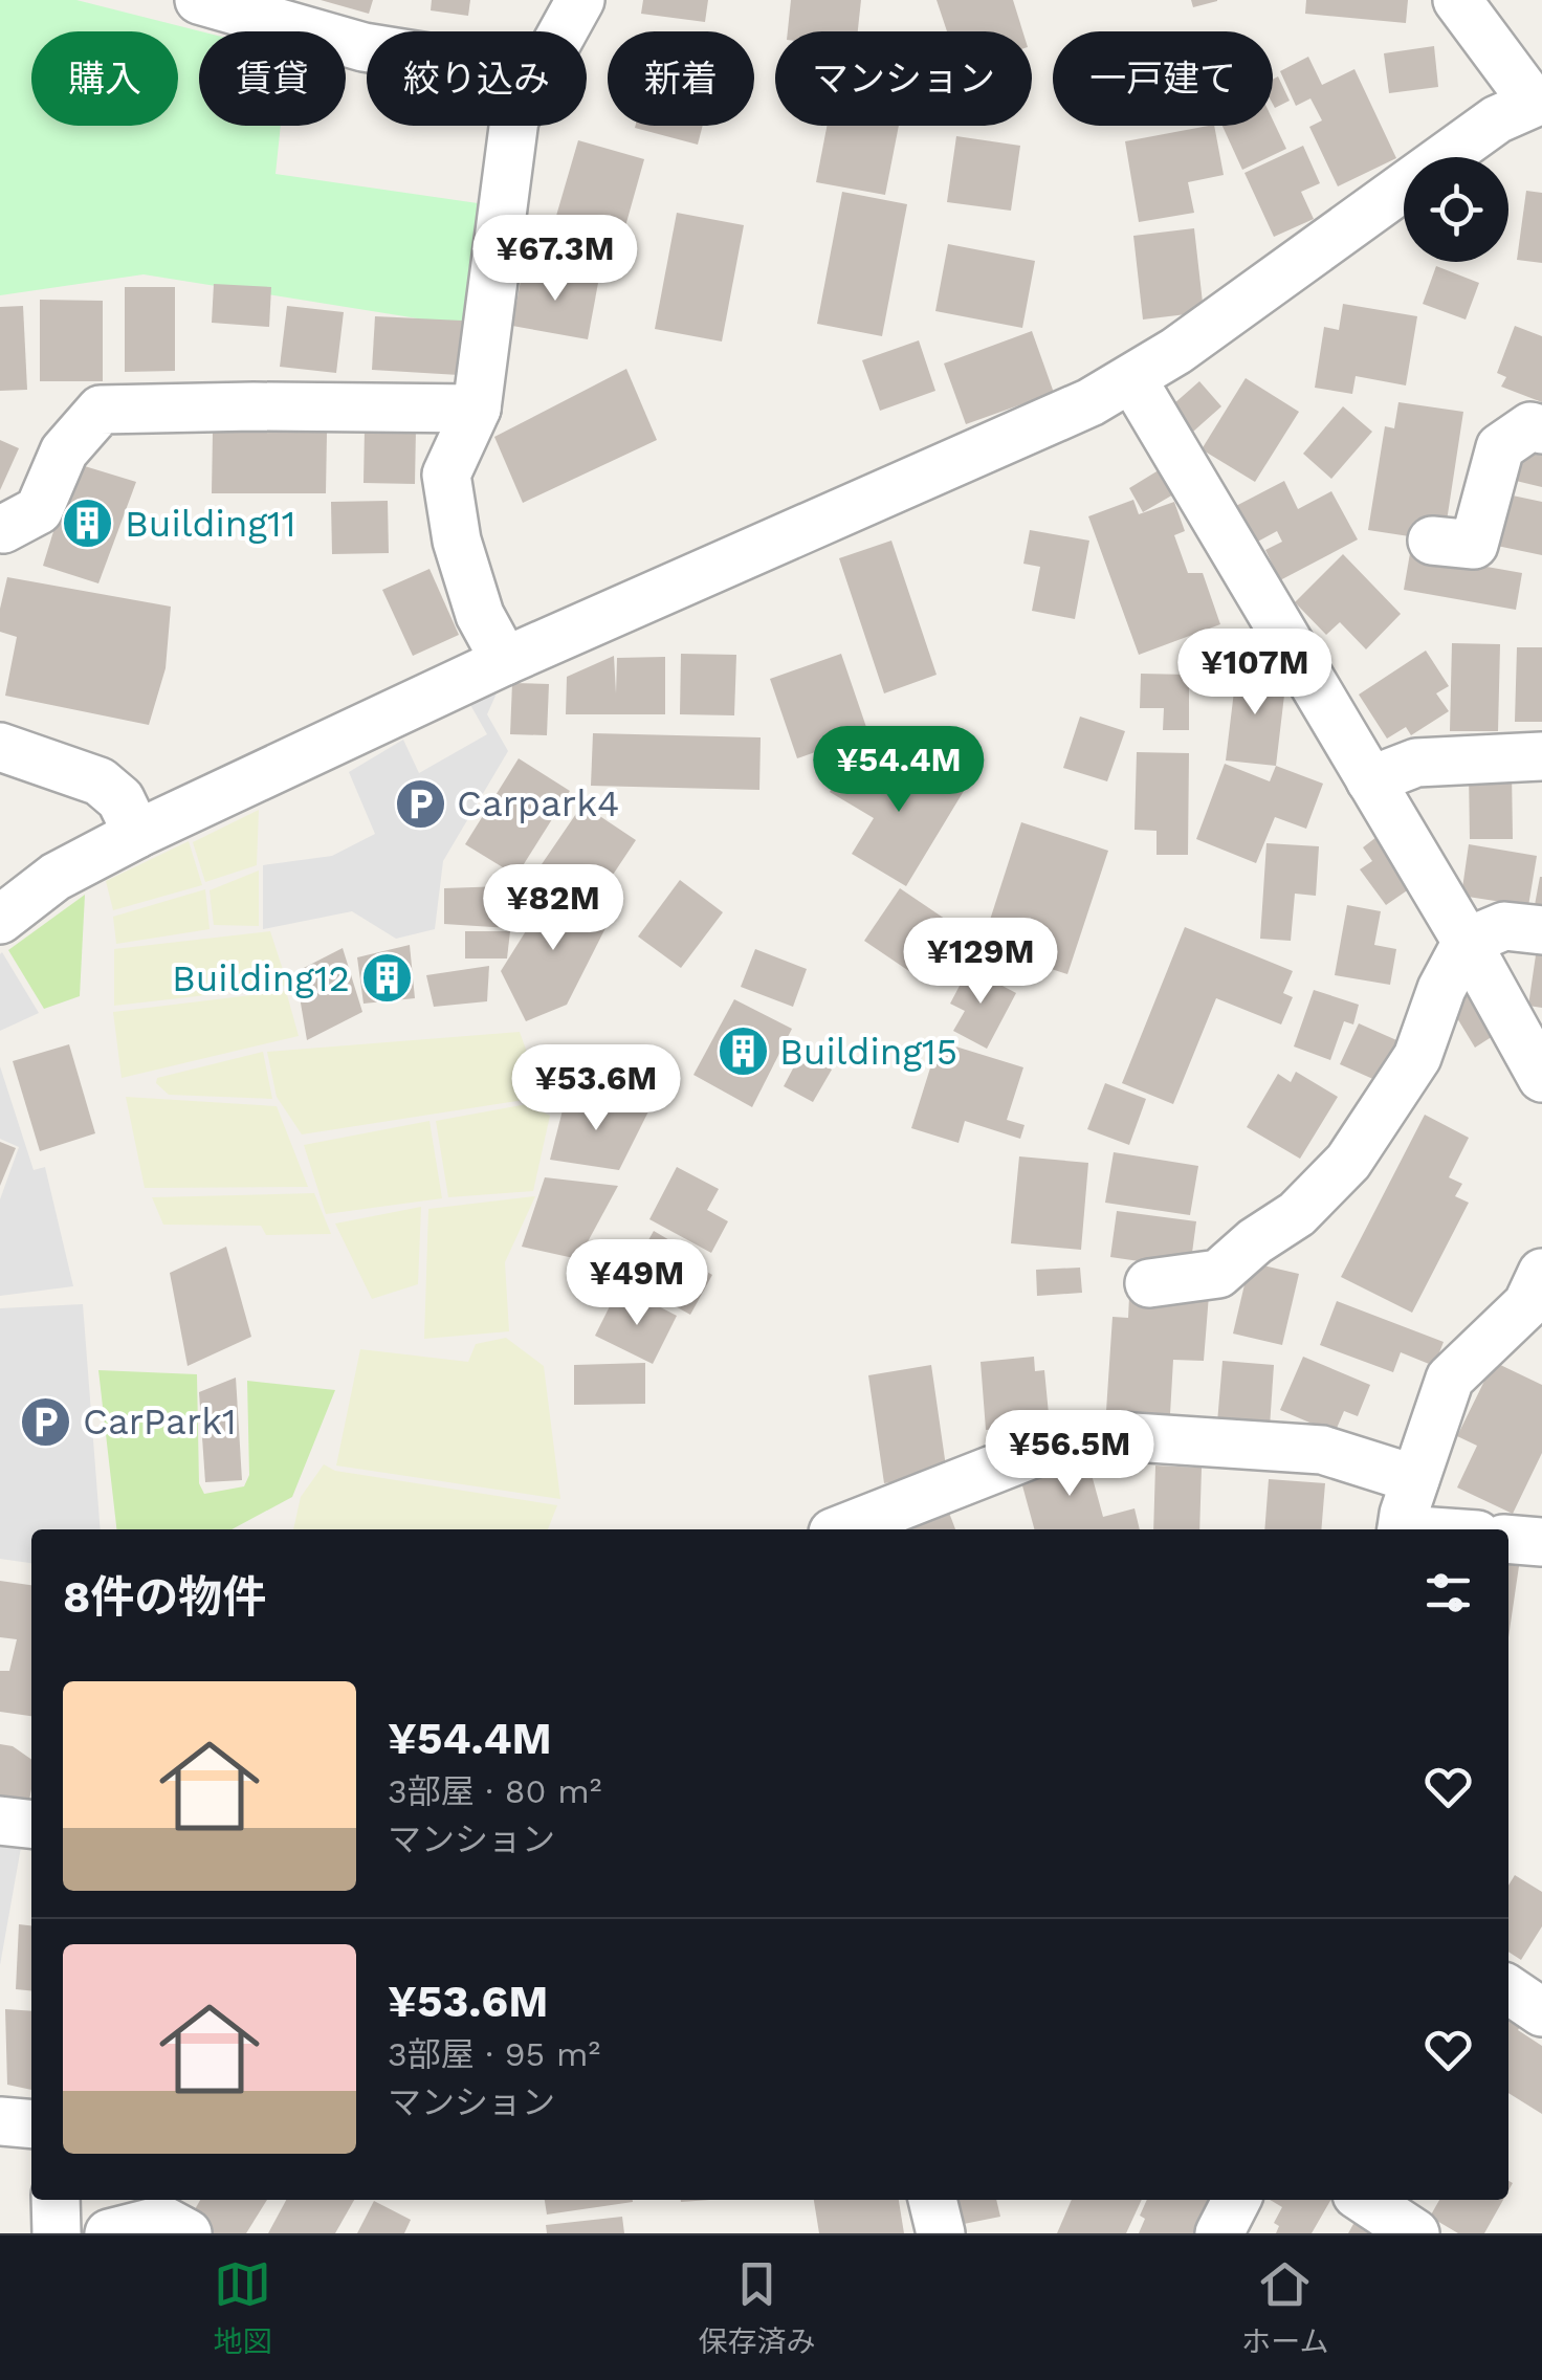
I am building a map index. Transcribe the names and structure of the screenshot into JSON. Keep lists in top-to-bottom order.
{
  "places": {
    "building": ["Building11", "Building12", "Building15"],
    "parking": ["Carpark4", "CarPark1"]
  },
  "page": {
    "chip": [
      "購入",
      "賃貸",
      "絞り込み",
      "新着",
      "マンション",
      "一戸建て"
    ],
    "price": [
      "¥67.3M",
      "¥107M",
      "¥54.4M",
      "¥82M",
      "¥129M",
      "¥53.6M",
      "¥49M",
      "¥56.5M"
    ],
    "heading": "8件の物件",
    "list": [
      {
        "name": "¥54.4M",
        "note": "3部屋 · 80 m² · マンション"
      },
      {
        "name": "¥53.6M",
        "note": "3部屋 · 95 m² · マンション"
      }
    ],
    "tabs": ["地図", "保存済み", "ホーム"]
  }
}
